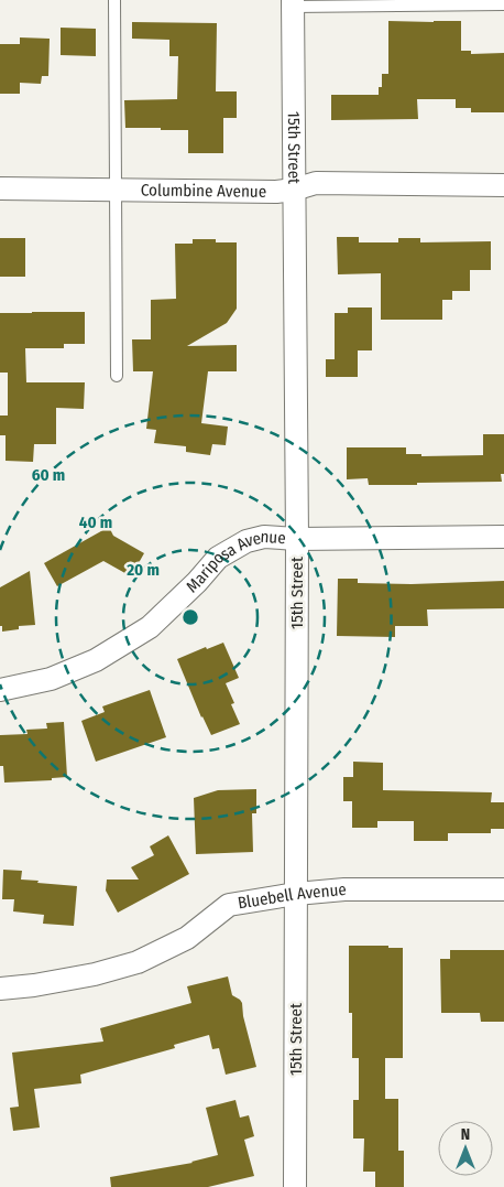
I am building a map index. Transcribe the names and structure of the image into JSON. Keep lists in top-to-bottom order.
{
  "streets": {
    "street": [
      "15th Street",
      "Columbine Avenue",
      "Mariposa Avenue",
      "Bluebell Avenue"
    ]
  },
  "crossings": [
    ["15th Street", "Columbine Avenue"],
    ["15th Street", "Mariposa Avenue"],
    ["15th Street", "Bluebell Avenue"]
  ],
  "north": "top",
  "rings": ["60 m", "40 m", "20 m"]
}
